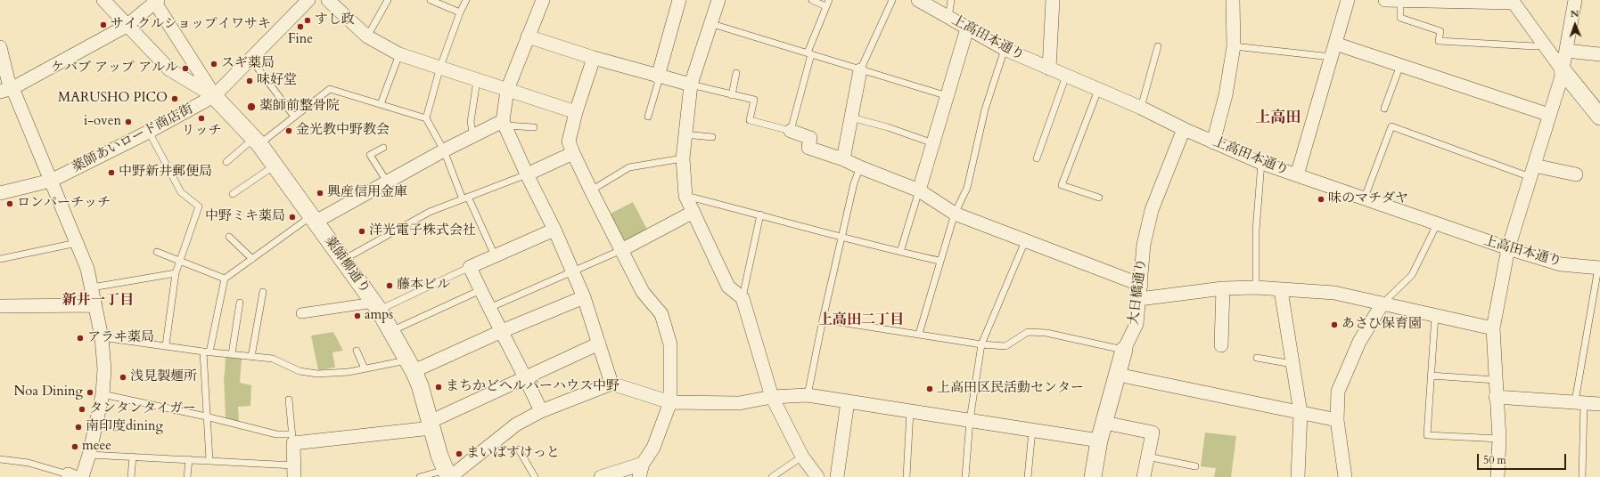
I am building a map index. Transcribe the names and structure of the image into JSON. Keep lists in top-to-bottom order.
{
  "streets": {
    "street": [
      "上高田本通り",
      "薬師あいロード商店街",
      "薬師柳通り",
      "大日橋通り"
    ]
  },
  "crossings": [
    ["上高田本通り", "大日橋通り"],
    ["薬師あいロード商店街", "薬師柳通り"]
  ],
  "districts": ["上高田", "新井一丁目", "上高田二丁目"],
  "places": [
    "すし政",
    "サイクルショップイワサキ",
    "Fine",
    "スギ薬局",
    "ケバブ アップ アルル",
    "味好堂",
    "MARUSHO PICO",
    "薬師前整骨院",
    "リッチ",
    "i-oven",
    "金光教中野教会",
    "中野新井郵便局",
    "興産信用金庫",
    "味のマチダヤ",
    "ロンパーチッチ",
    "中野ミキ薬局",
    "洋光電子株式会社",
    "藤本ビル",
    "amps",
    "あさひ保育園",
    "アラヰ薬局",
    "浅見製麺所",
    "まちかどヘルパーハウス中野",
    "上高田区民活動センター",
    "Noa Dining",
    "タンタンタイガー",
    "南印度dining",
    "meee",
    "まいばすけっと"
  ],
  "scale_bar": "50 m",
  "north": "top"
}
